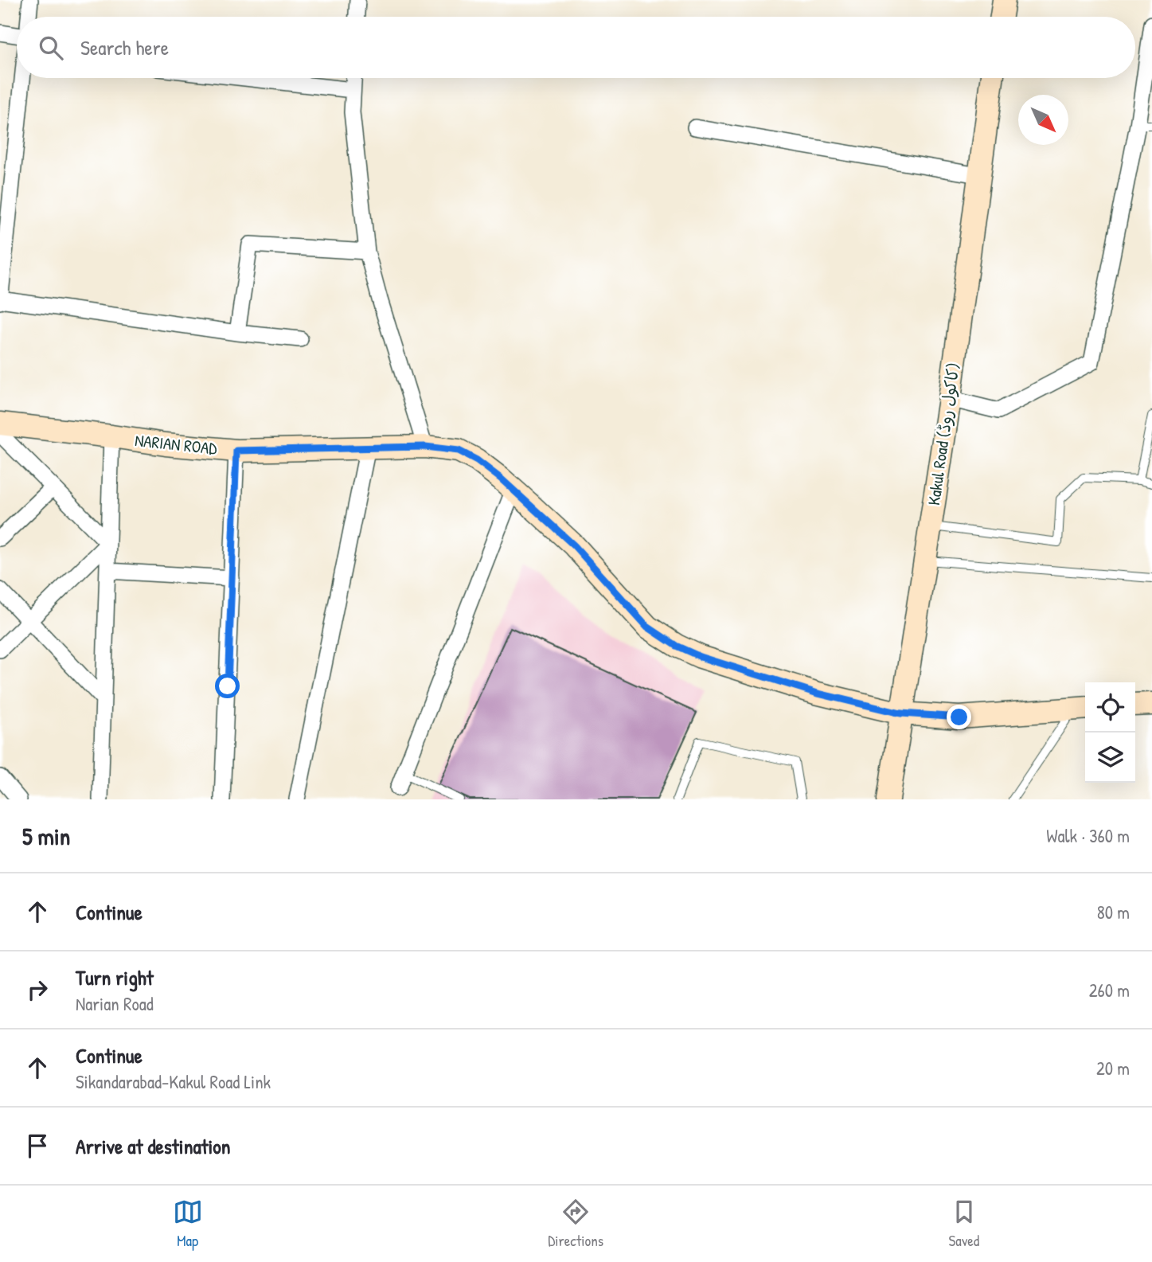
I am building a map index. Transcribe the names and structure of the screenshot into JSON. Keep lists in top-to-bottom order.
{
  "streets": {
    "main road": ["Kakul Road (کاکول روڈ)", "NARIAN ROAD"]
  },
  "crossings": [
    ["Kakul Road (کاکول روڈ)", "NARIAN ROAD"]
  ],
  "north": "bottom right",
  "page": {
    "search": "Search here",
    "heading": ["5 min", "Walk · 360 m"],
    "list": [
      ["Continue", "80 m"],
      ["Turn right", "Narian Road", "260 m"],
      ["Continue", "Sikandarabad-Kakul Road Link", "20 m"],
      "Arrive at destination"
    ],
    "nav": ["Map", "Directions", "Saved"]
  }
}
